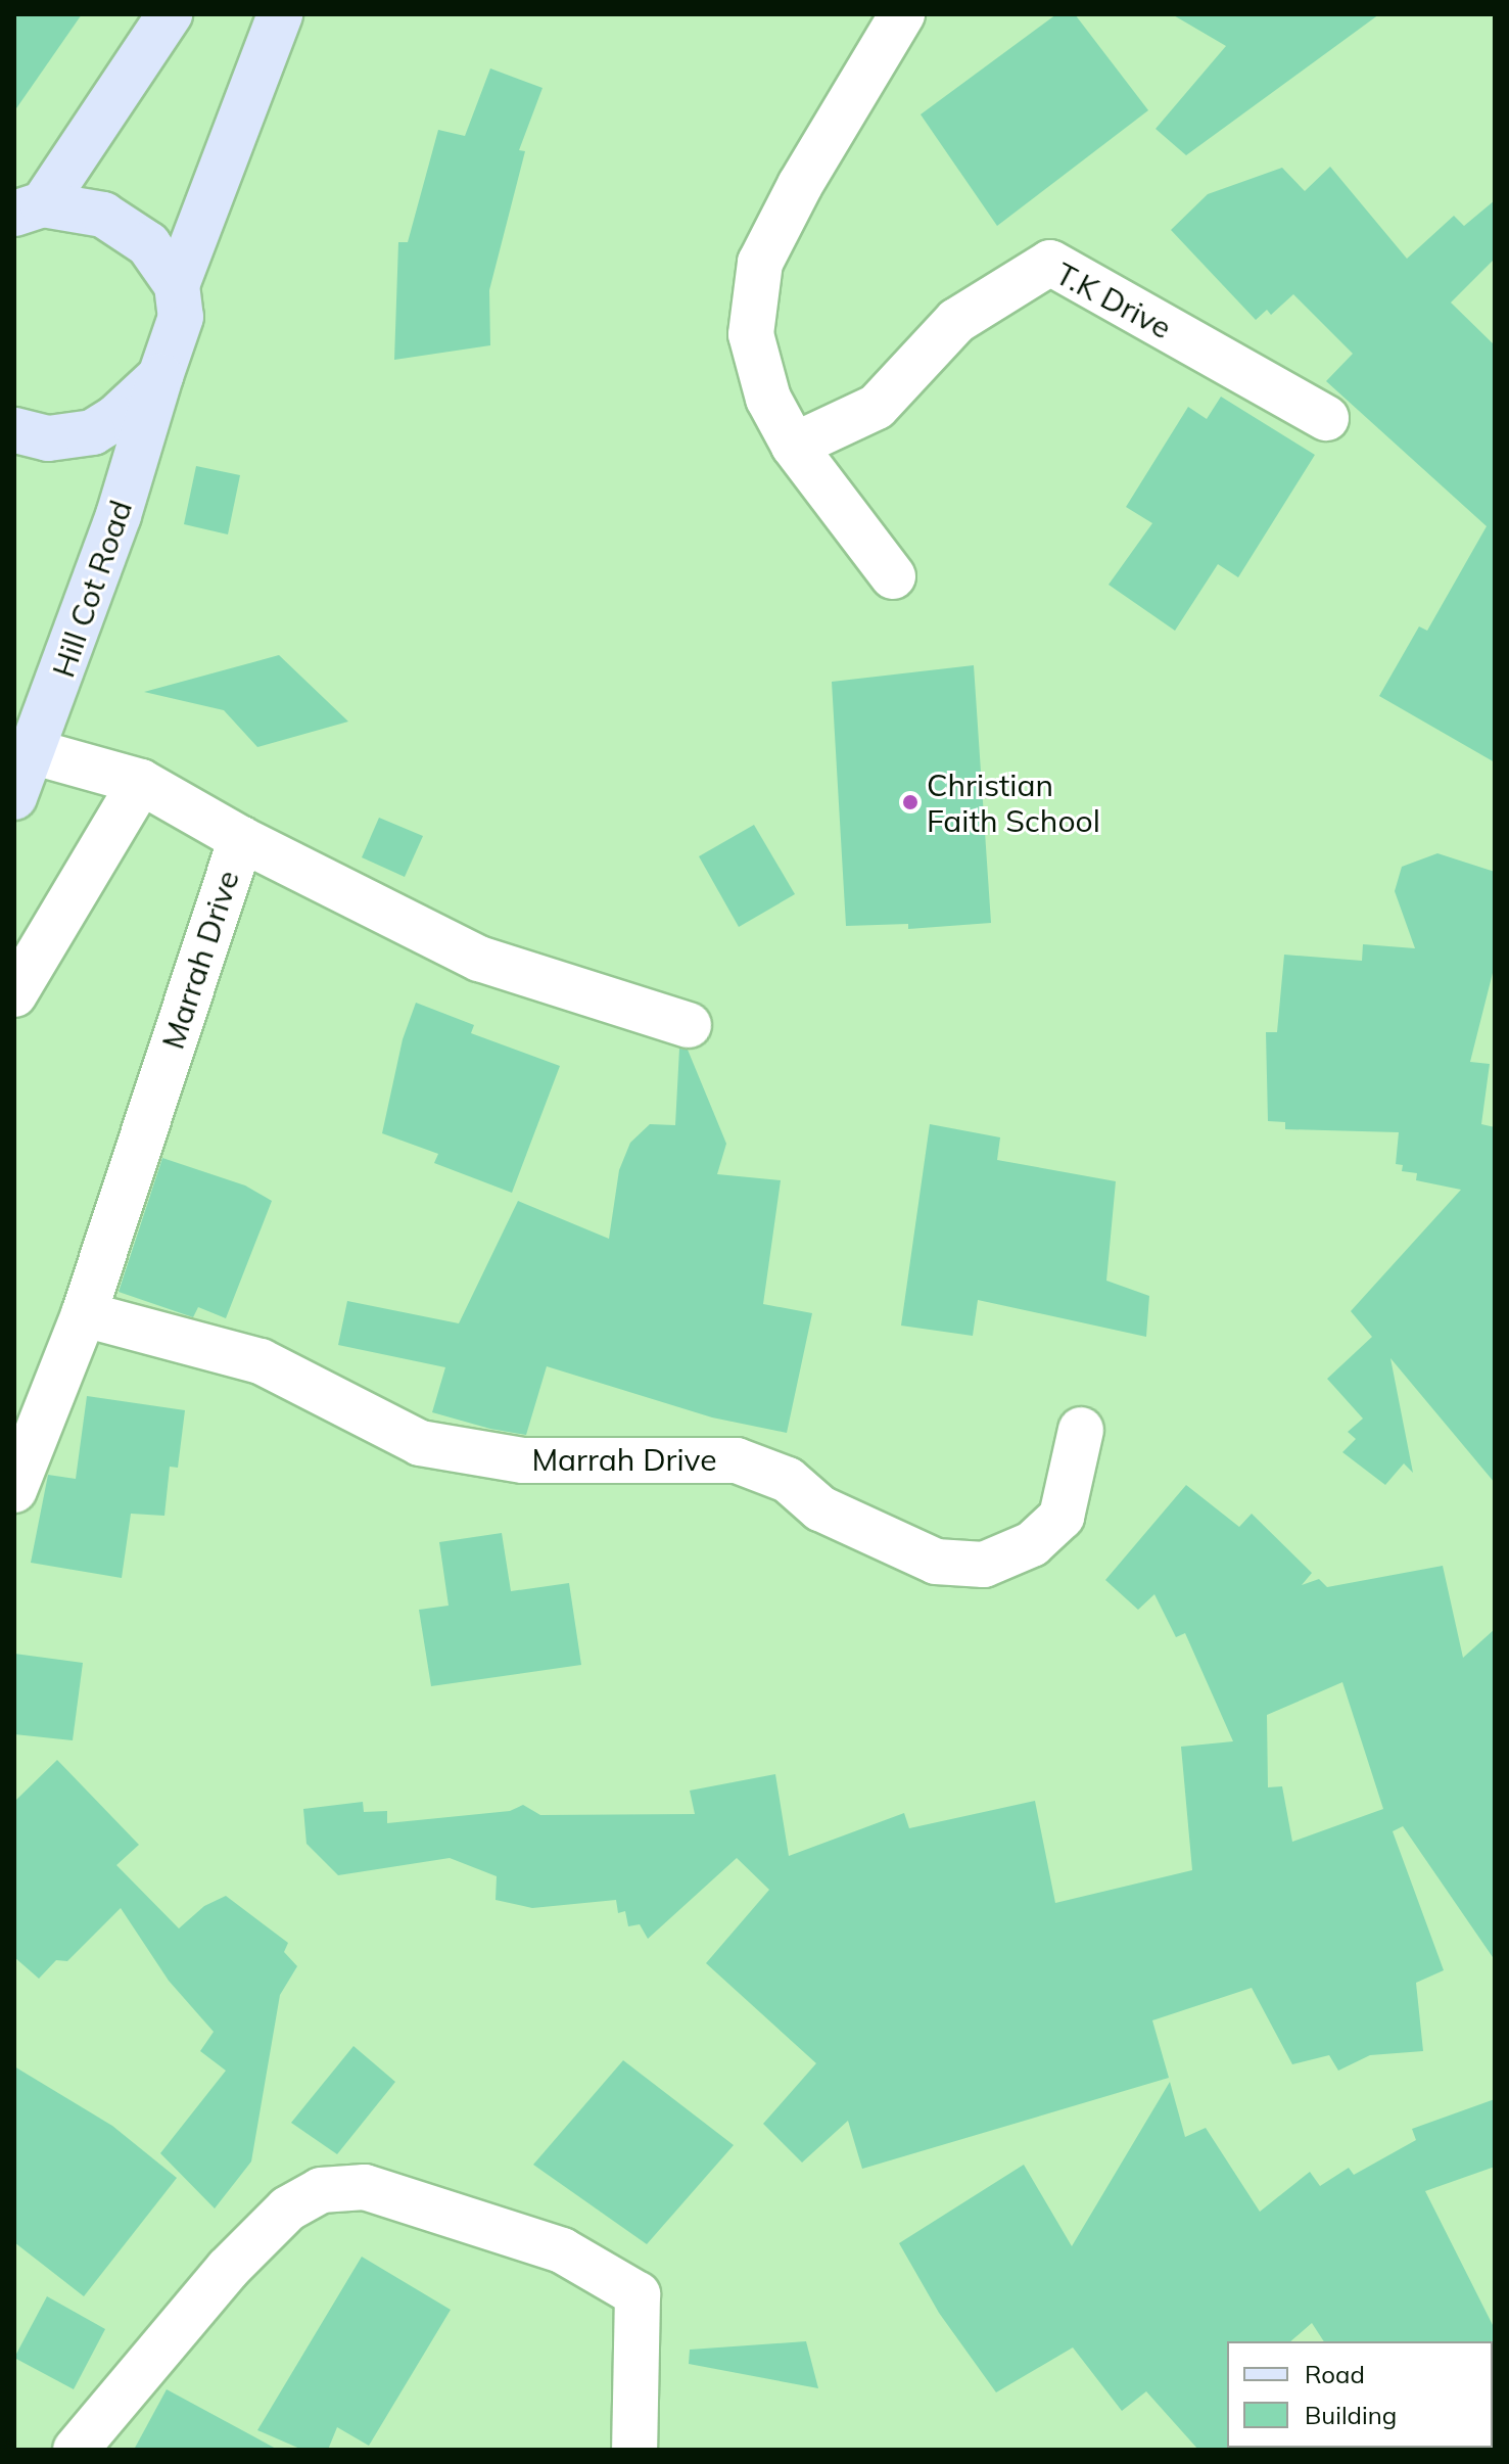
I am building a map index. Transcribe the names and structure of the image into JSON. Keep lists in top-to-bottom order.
{
  "streets": {
    "main road": ["Hill Cot Road"],
    "street": ["T.K Drive", "Marrah Drive"]
  },
  "crossings": [
    ["Hill Cot Road", "Marrah Drive"]
  ],
  "places": ["Christian Faith School"],
  "legend": ["Road", "Building"]
}
